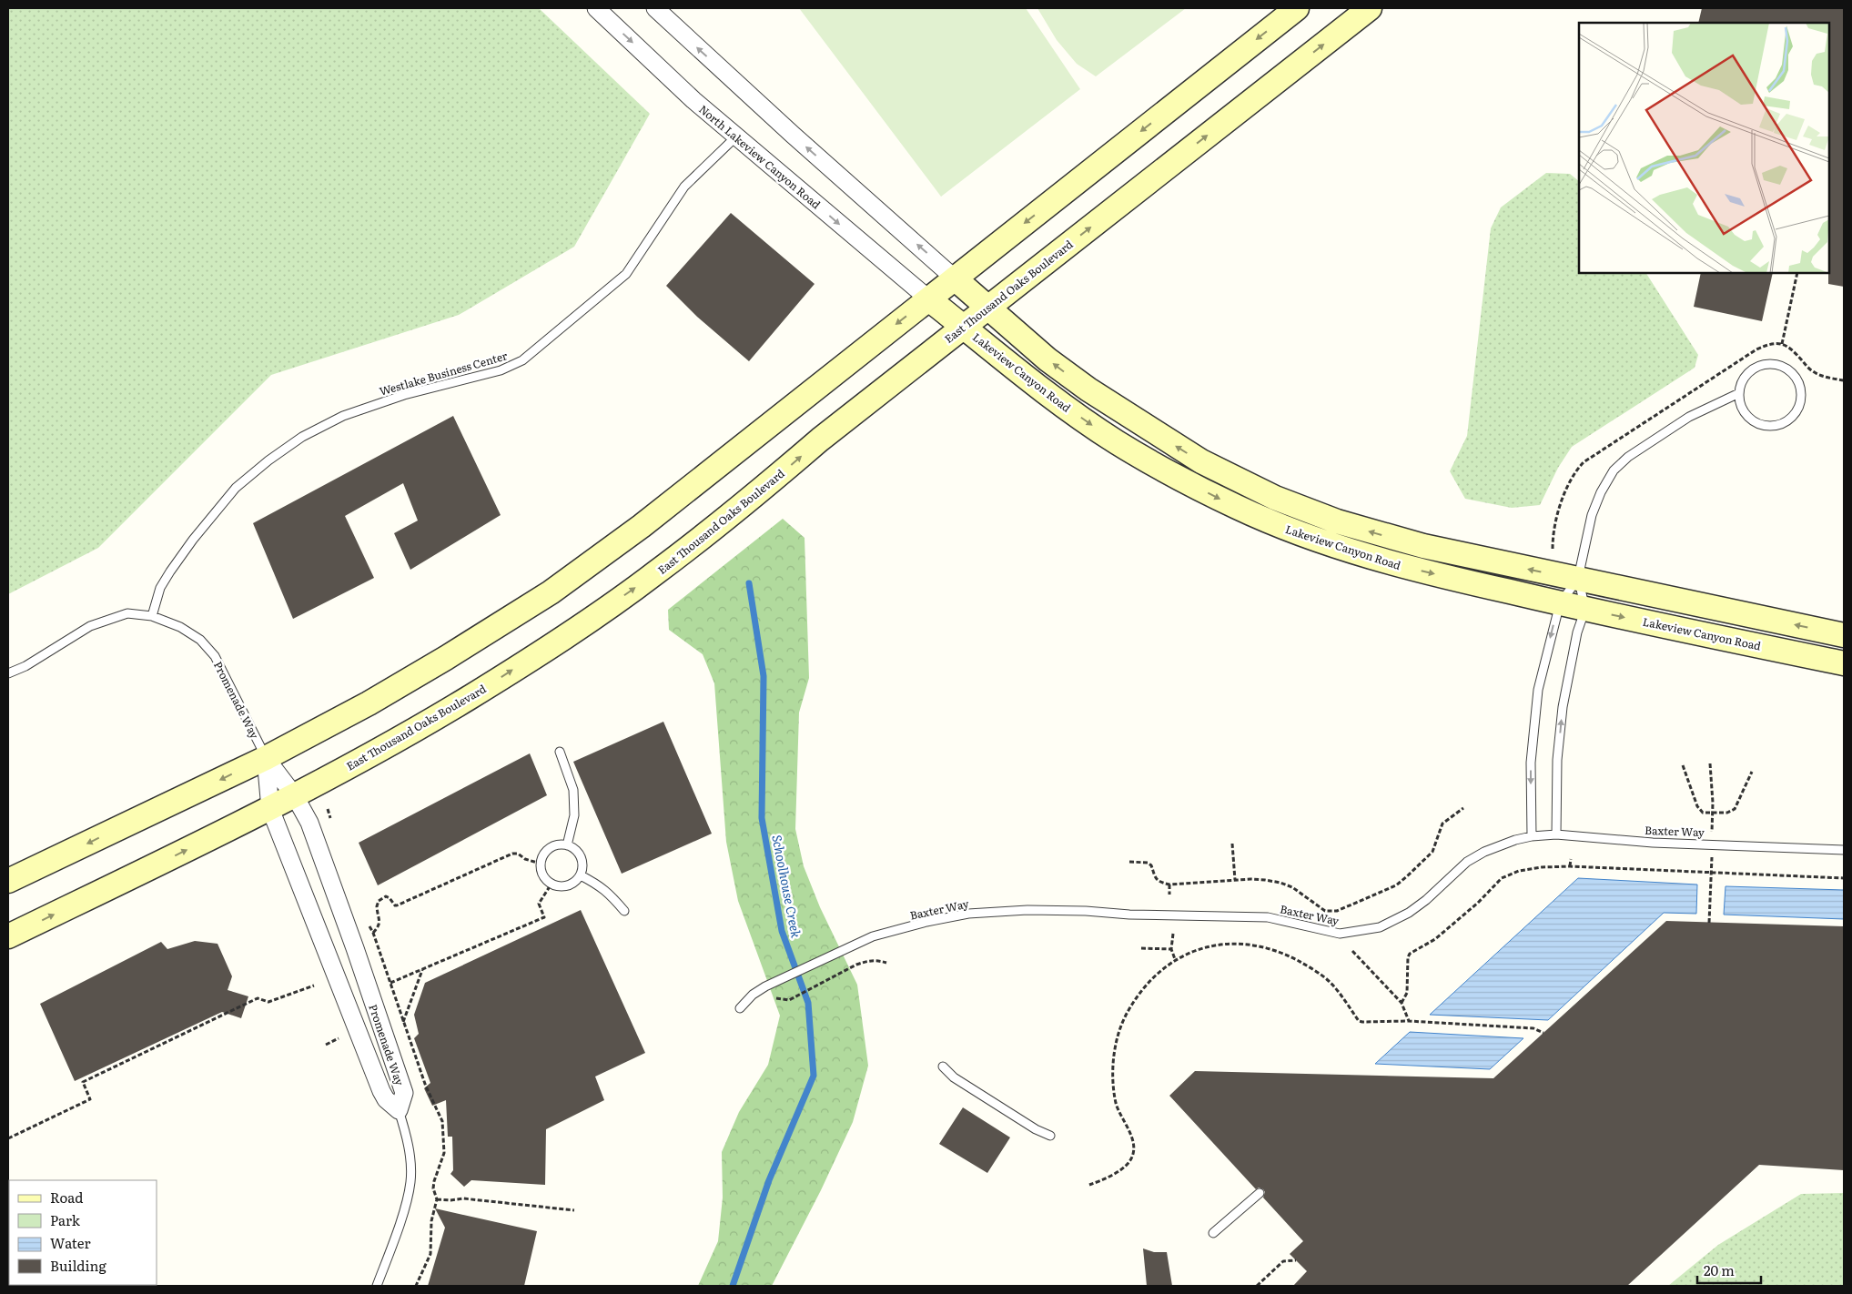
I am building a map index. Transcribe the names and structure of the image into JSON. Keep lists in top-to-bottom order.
{
  "streets": {
    "main road": ["East Thousand Oaks Boulevard", "Lakeview Canyon Road"],
    "street": ["North Lakeview Canyon Road", "Promenade Way"],
    "lane": ["Westlake Business Center", "Baxter Way"]
  },
  "crossings": [
    ["North Lakeview Canyon Road", "Lakeview Canyon Road"],
    ["North Lakeview Canyon Road", "Westlake Business Center"],
    ["East Thousand Oaks Boulevard", "Lakeview Canyon Road"],
    ["East Thousand Oaks Boulevard", "Promenade Way"],
    ["Westlake Business Center", "Promenade Way"]
  ],
  "water": ["Schoolhouse Creek"],
  "legend": [
    "Road",
    "Park",
    "Water",
    "Building"
  ],
  "scale_bar": "20 m"
}
